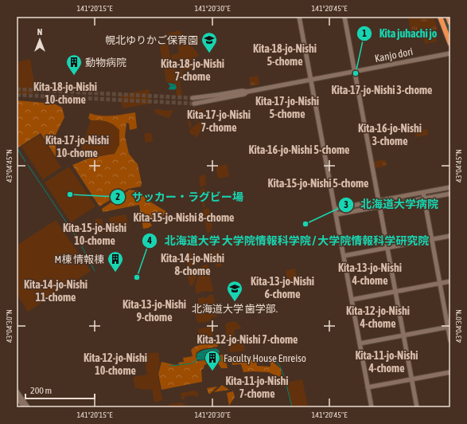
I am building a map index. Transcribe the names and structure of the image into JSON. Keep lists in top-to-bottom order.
{
  "streets": {
    "street": ["Kanjo dori"]
  },
  "districts": [
    "Kita-18-jo-Nishi 5-chome",
    "Kita-18-jo-Nishi 7-chome",
    "Kita-18-jo-Nishi 10-chome",
    "Kita-17-jo-Nishi 3-chome",
    "Kita-17-jo-Nishi 5-chome",
    "Kita-17-jo-Nishi 7-chome",
    "Kita-16-jo-Nishi 3-chome",
    "Kita-17-jo-Nishi 10-chome",
    "Kita-16-jo-Nishi 5-chome",
    "Kita-15-jo-Nishi 5-chome",
    "Kita-15-jo-Nishi 8-chome",
    "Kita-15-jo-Nishi 10-chome",
    "Kita-14-jo-Nishi 8-chome",
    "Kita-13-jo-Nishi 4-chome",
    "Kita-13-jo-Nishi 6-chome",
    "Kita-14-jo-Nishi 11-chome",
    "Kita-13-jo-Nishi 9-chome",
    "Kita-12-jo-Nishi 4-chome",
    "Kita-12-jo-Nishi 7-chome",
    "Kita-11-jo-Nishi 4-chome",
    "Kita-12-jo-Nishi 10-chome",
    "Kita-11-jo-Nishi 7-chome"
  ],
  "places": {
    "school or university": ["幌北ゆりかご保育園", "北海道大学 歯学部."],
    "other": [
      "Kita juhachi jo",
      "サッカー・ラグビー場",
      "北海道大学病院",
      "北海道大学 大学院情報科学院 / 大学院情報科学研究院"
    ],
    "building": ["動物病院", "M棟 情報棟", "Faculty House Enreiso"]
  },
  "scale_bar": "200 m",
  "north": "top",
  "coordinates": [
    "141°20'15\"E",
    "141°20'30\"E",
    "141°20'45\"E",
    "43°04'45\"N",
    "43°04'30\"N"
  ]
}
